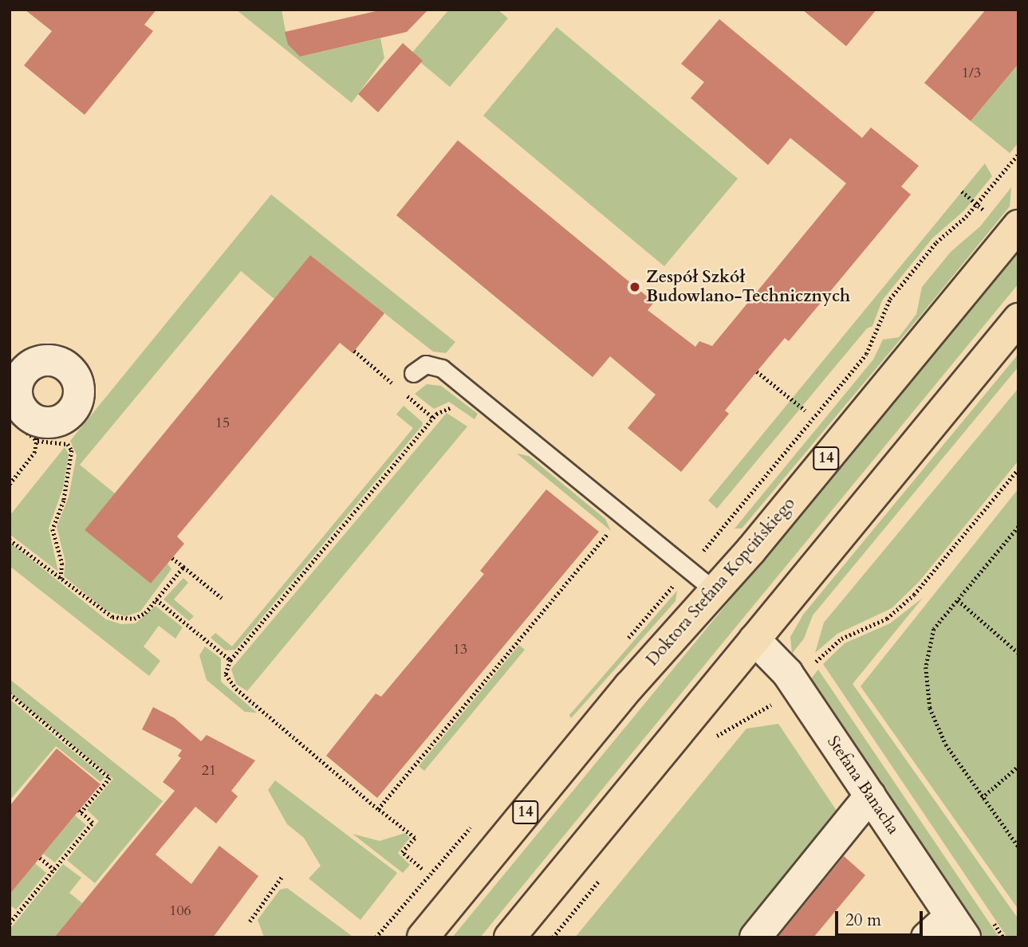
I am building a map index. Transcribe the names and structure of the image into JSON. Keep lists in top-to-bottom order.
{
  "streets": {
    "main road": ["14", "Doktora Stefana Kopcińskiego"],
    "street": ["Stefana Banacha"]
  },
  "places": ["Zespół Szkół Budowlano-Technicznych"],
  "house_numbers": [
    "1/3",
    "15",
    "13",
    "21",
    "106"
  ],
  "scale_bar": "20 m"
}
